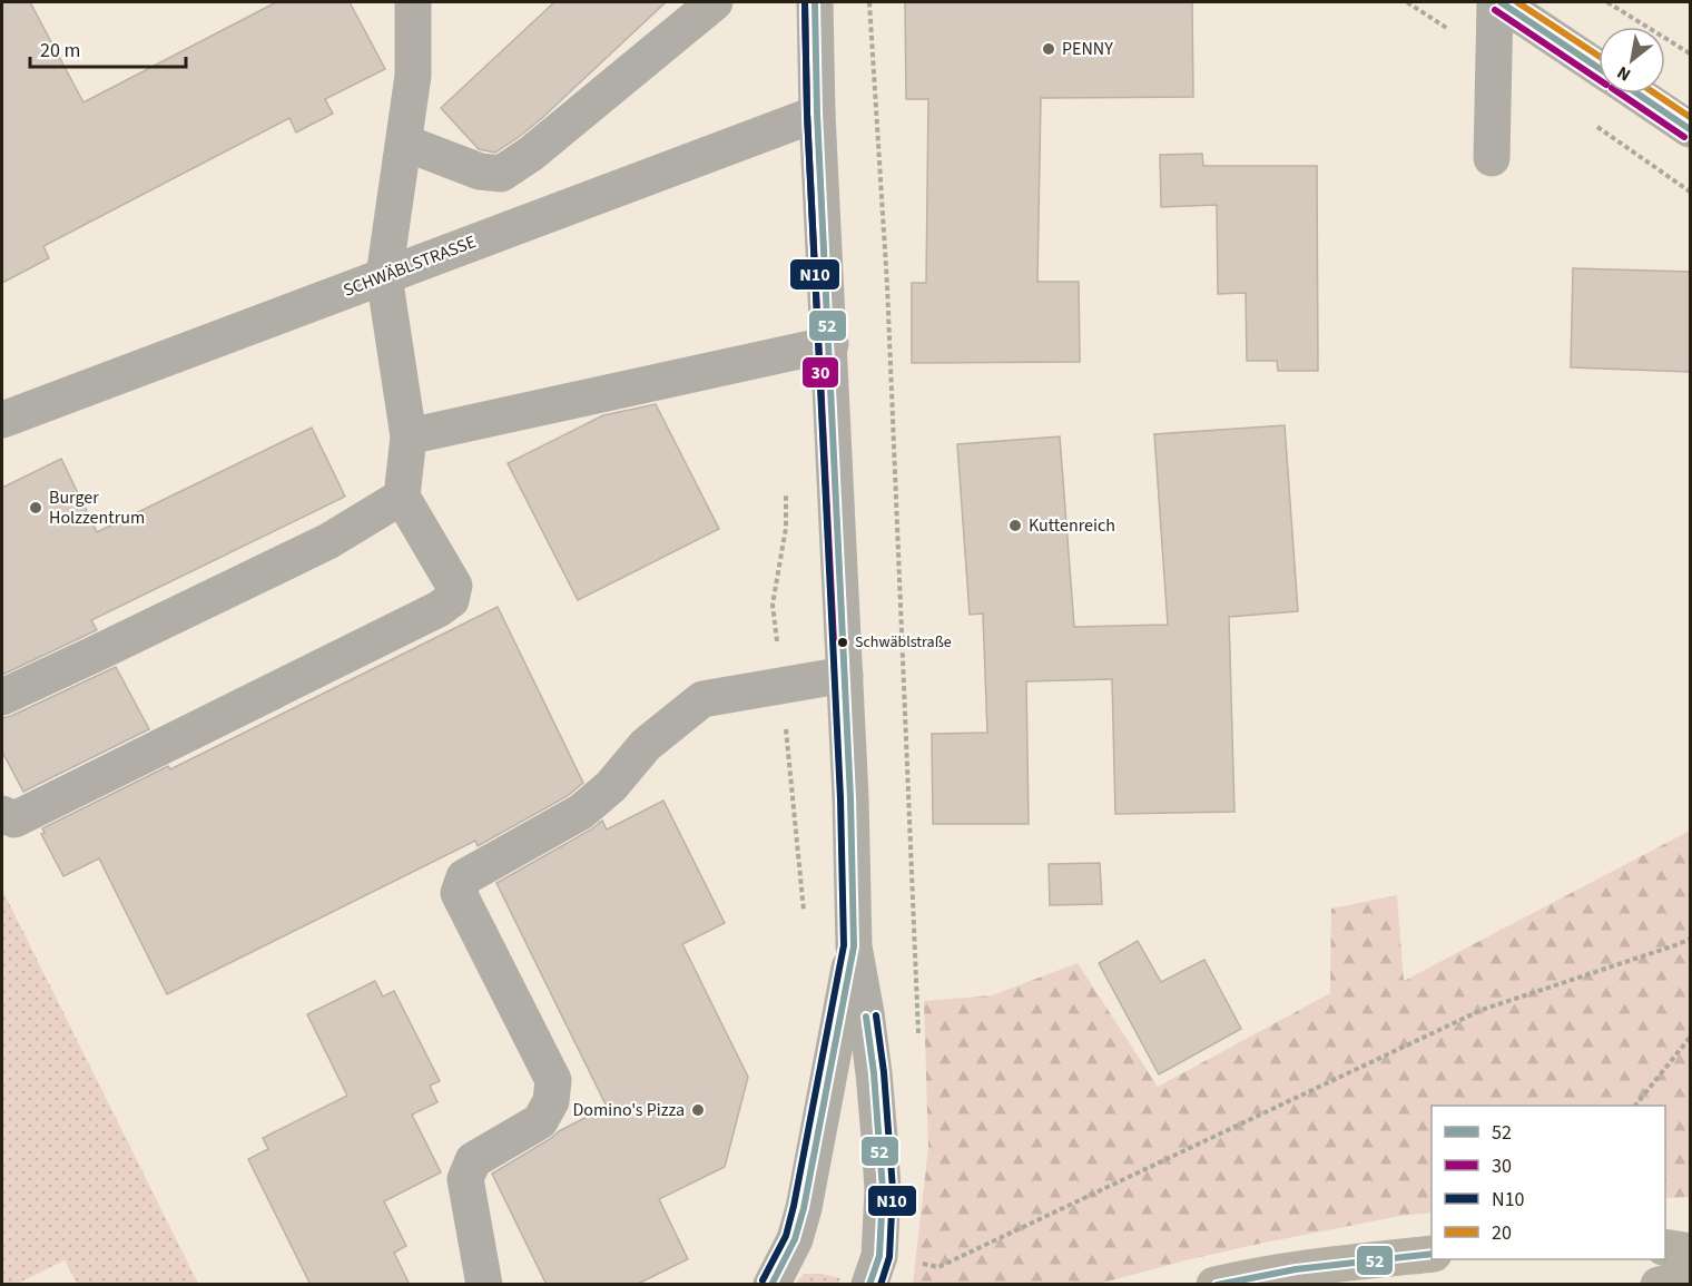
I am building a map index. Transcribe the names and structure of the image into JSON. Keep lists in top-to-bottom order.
{
  "streets": {
    "street": ["SCHWÄBLSTRASSE"]
  },
  "places": [
    "PENNY",
    "Burger Holzzentrum",
    "Kuttenreich",
    "Schwäblstraße",
    "Domino's Pizza"
  ],
  "lines": [
    "transit line 52",
    "transit line 30",
    "transit line N10",
    "transit line 20"
  ],
  "legend": [
    "52",
    "30",
    "N10",
    "20"
  ],
  "scale_bar": "20 m",
  "north": "bottom left"
}
